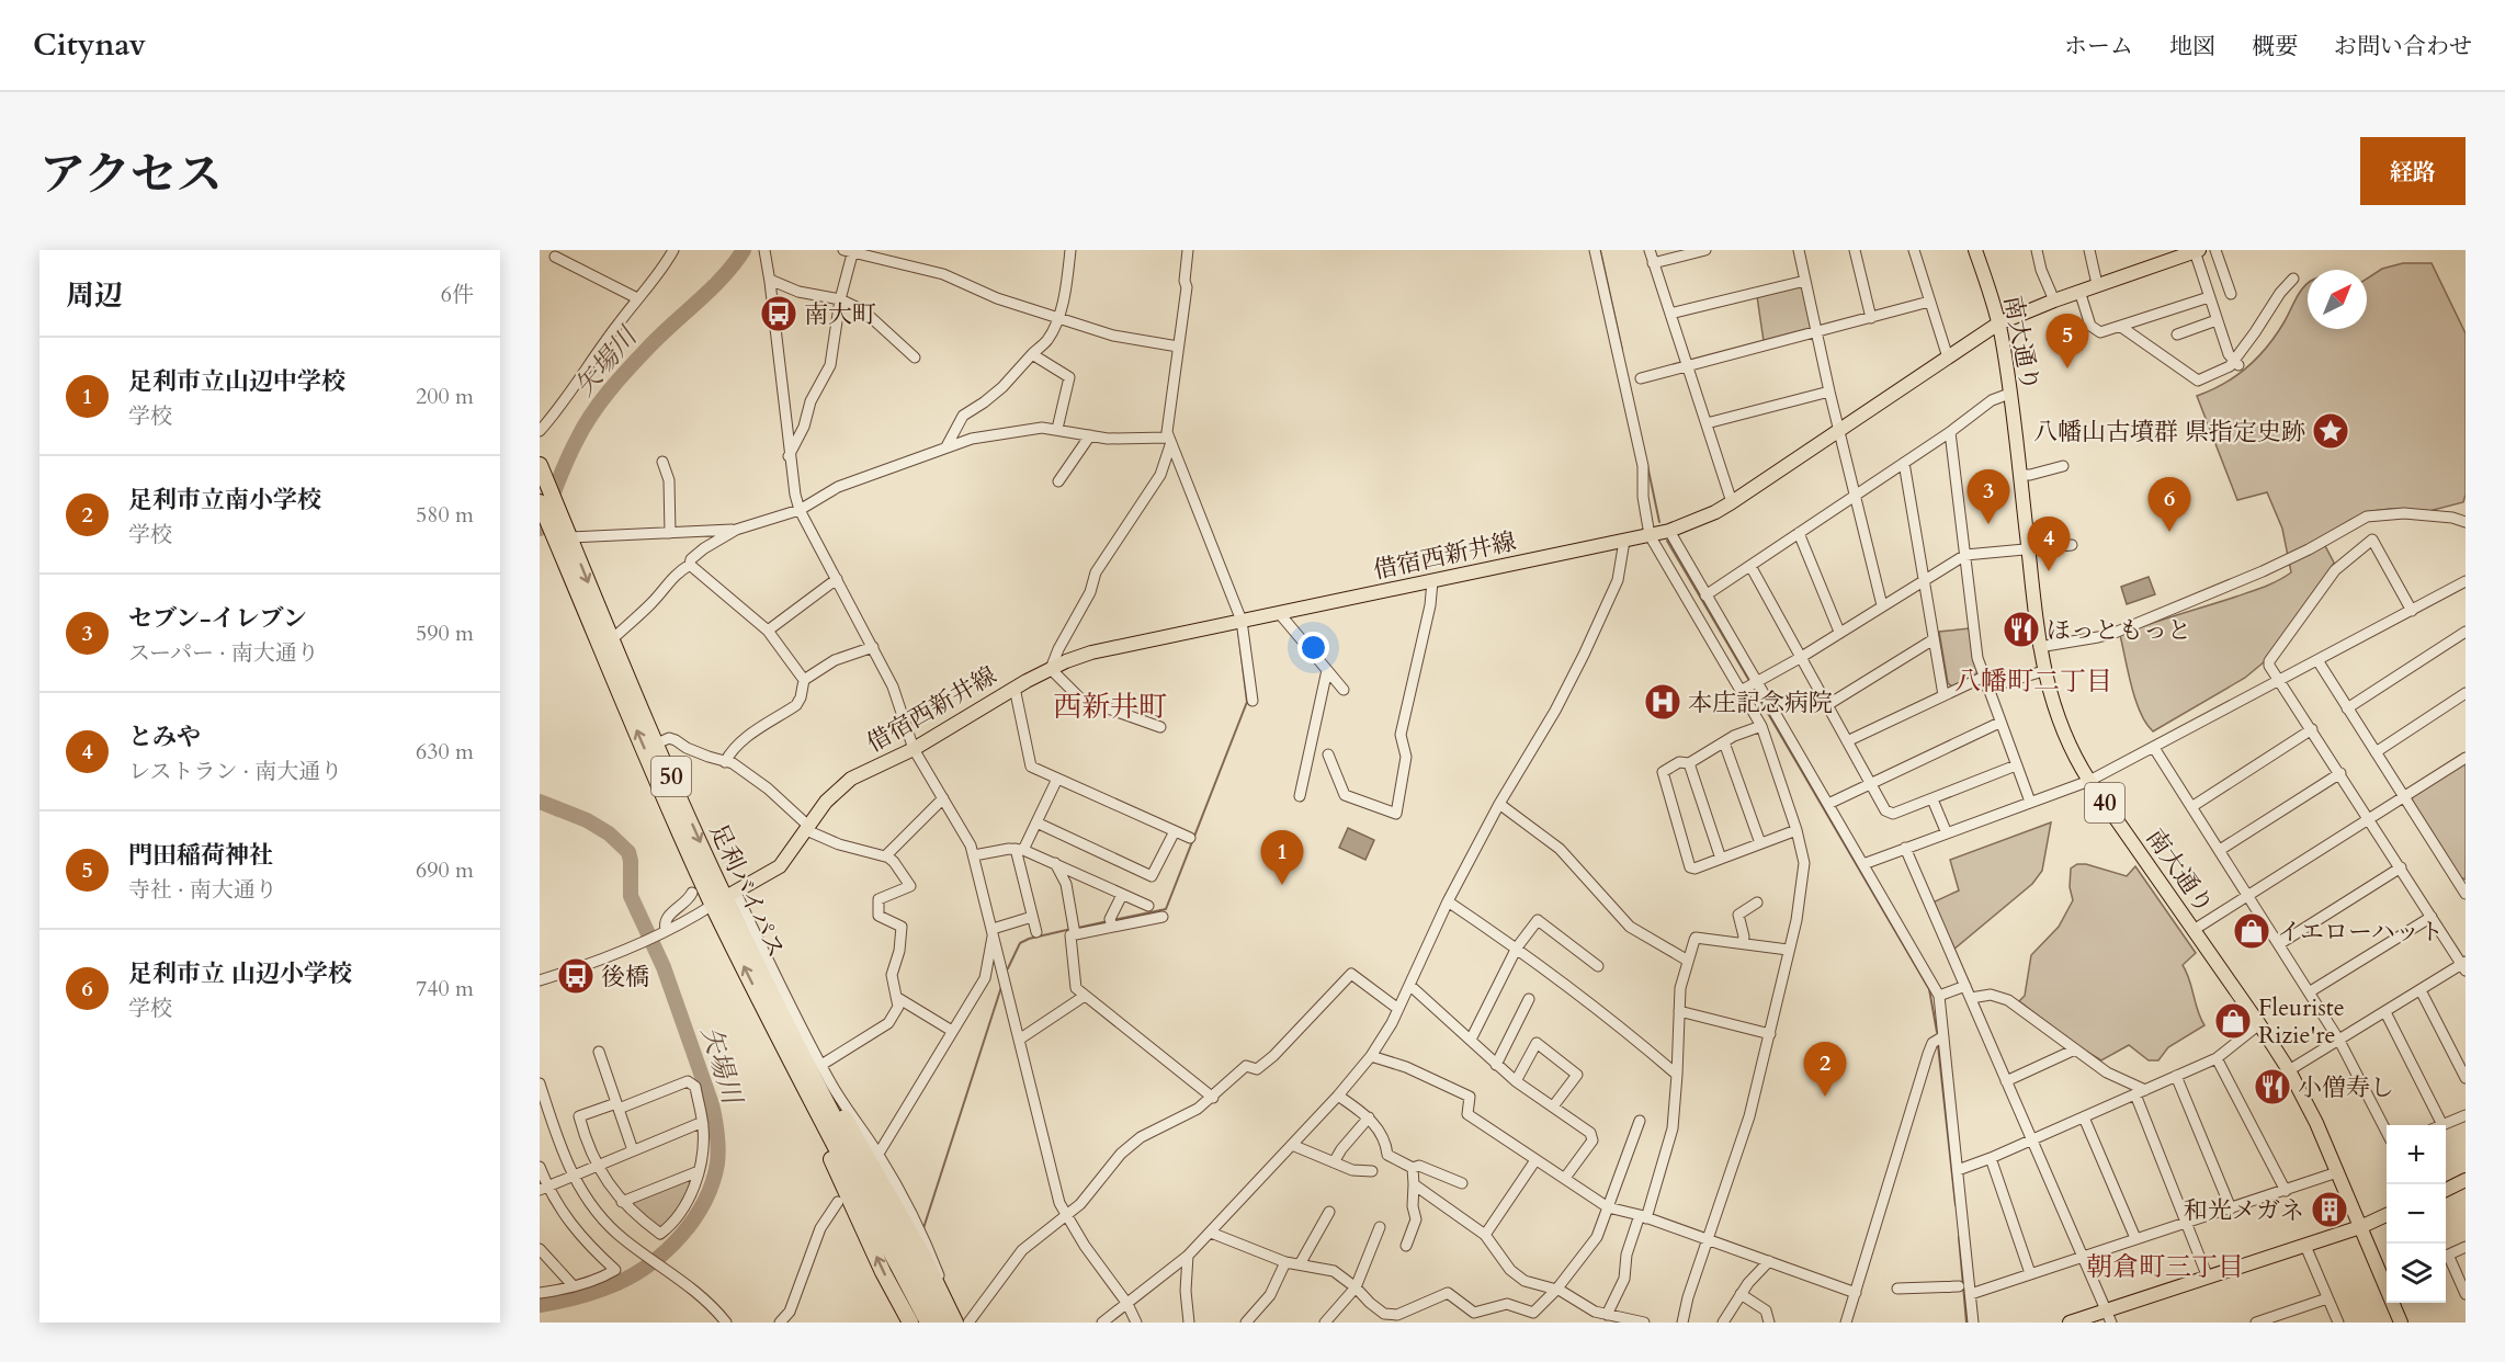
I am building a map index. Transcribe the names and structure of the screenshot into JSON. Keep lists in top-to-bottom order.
{
  "streets": {
    "highway": ["50", "足利バイパス"],
    "main road": ["南大通り", "借宿西新井線", "40"]
  },
  "crossings": [
    ["南大通り", "借宿西新井線"],
    ["南大通り", "40"],
    ["借宿西新井線", "足利バイパス"],
    ["50", "足利バイパス"]
  ],
  "districts": ["八幡町二丁目", "西新井町", "朝倉町三丁目"],
  "water": ["矢場川"],
  "places": {
    "bus stop": ["南大町", "後橋"],
    "place": ["八幡山古墳群 県指定史跡"],
    "restaurant": ["ほっともっと", "小僧寿し"],
    "hospital": ["本庄記念病院"],
    "shop": ["イエローハット", "Fleuriste Rizie're"],
    "building": ["和光メガネ"]
  },
  "north": "top right",
  "page": {
    "header": "Citynav",
    "nav": [
      "ホーム",
      "地図",
      "概要",
      "お問い合わせ"
    ],
    "title": "アクセス",
    "buttons": "経路",
    "heading": ["周辺", "6件"],
    "pins": [
      "5",
      "3",
      "6",
      "4",
      "1",
      "2"
    ],
    "list": [
      {
        "mark": "1",
        "name": "足利市立山辺中学校",
        "note": "学校",
        "value": "200 m"
      },
      {
        "mark": "2",
        "name": "足利市立南小学校",
        "note": "学校",
        "value": "580 m"
      },
      {
        "mark": "3",
        "name": "セブン-イレブン",
        "note": "スーパー · 南大通り",
        "value": "590 m"
      },
      {
        "mark": "4",
        "name": "とみや",
        "note": "レストラン · 南大通り",
        "value": "630 m"
      },
      {
        "mark": "5",
        "name": "門田稲荷神社",
        "note": "寺社 · 南大通り",
        "value": "690 m"
      },
      {
        "mark": "6",
        "name": "足利市立 山辺小学校",
        "note": "学校",
        "value": "740 m"
      }
    ],
    "map_buttons": ["+", "−"]
  }
}
